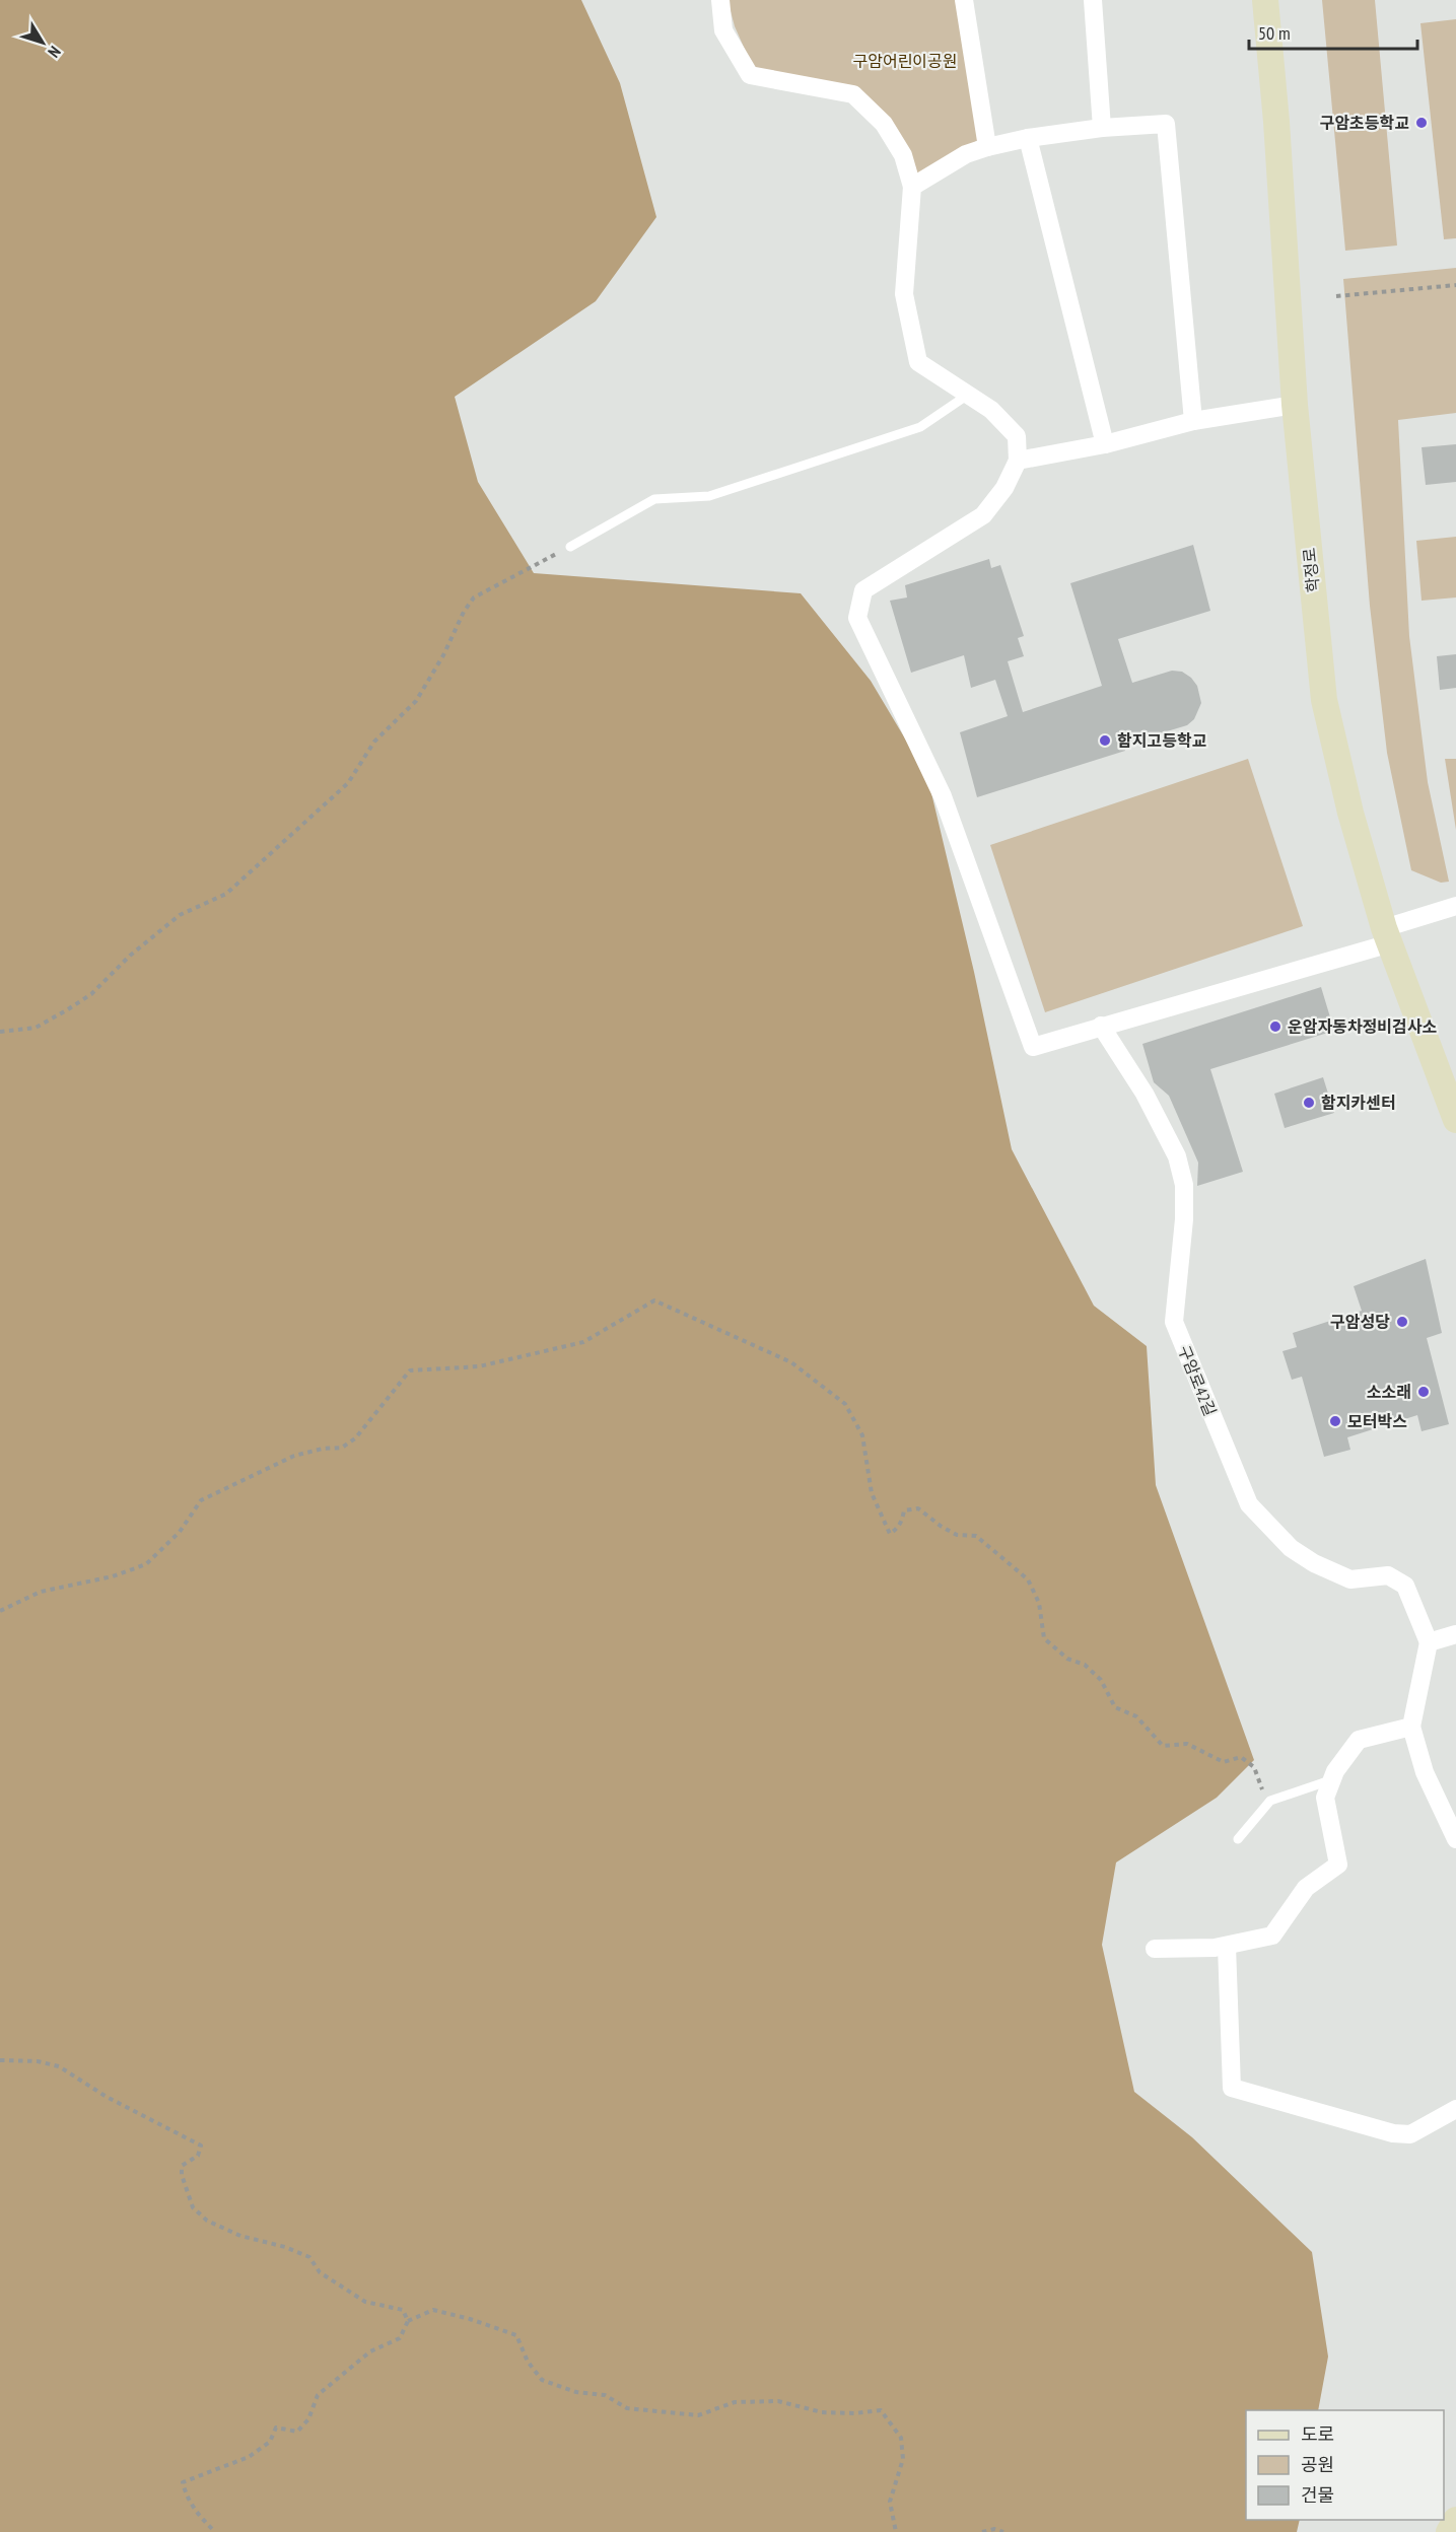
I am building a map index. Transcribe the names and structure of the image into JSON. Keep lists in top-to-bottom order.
{
  "streets": {
    "main road": ["학정로"],
    "street": ["구암로42길"]
  },
  "parks": ["구암어린이공원"],
  "places": [
    "구암초등학교",
    "함지고등학교",
    "운암자동차정비검사소",
    "함지카센터",
    "구암성당",
    "소소래",
    "모터박스"
  ],
  "legend": ["도로", "공원", "건물"],
  "scale_bar": "50 m",
  "north": "bottom right"
}
